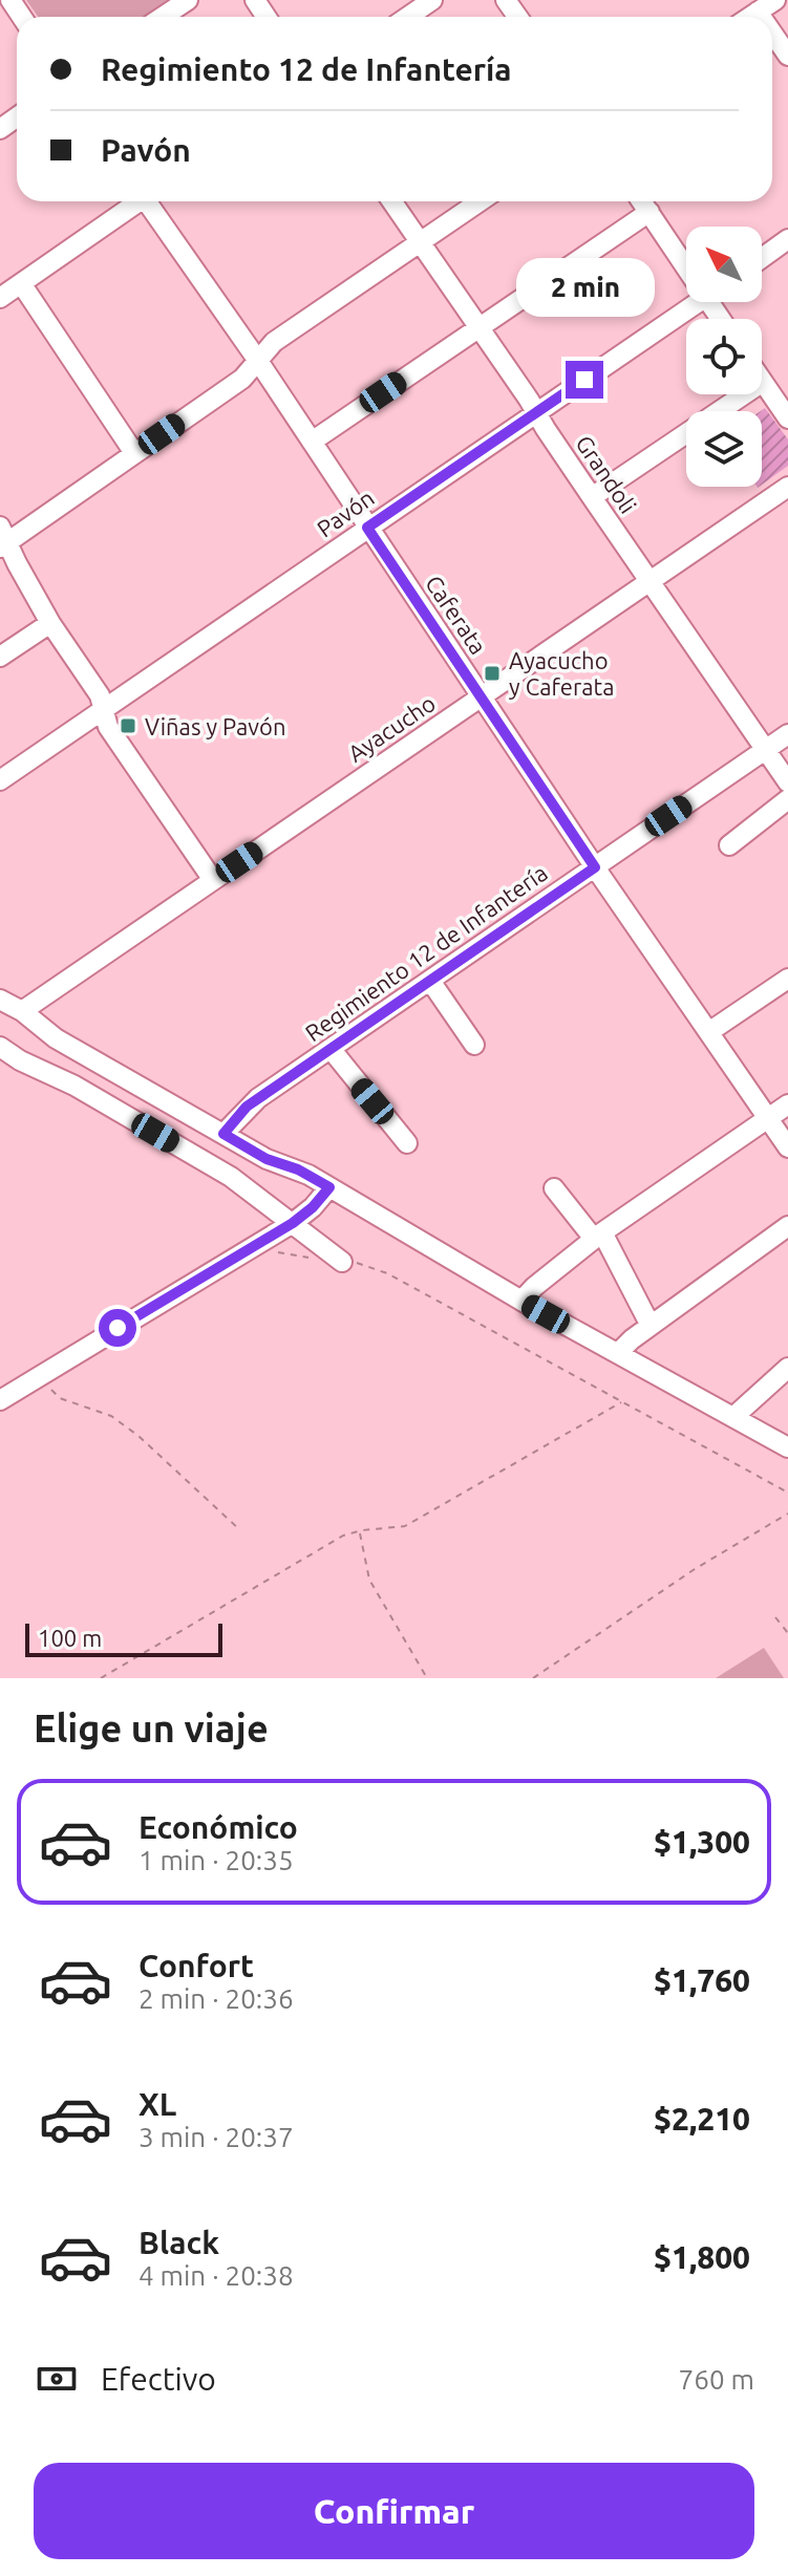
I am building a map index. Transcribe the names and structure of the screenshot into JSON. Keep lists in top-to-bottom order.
{
  "streets": {
    "street": [
      "Grandoli",
      "Pavón",
      "Caferata",
      "Ayacucho",
      "Regimiento 12 de Infantería"
    ]
  },
  "crossings": [
    ["Grandoli", "Pavón"],
    ["Grandoli", "Ayacucho"],
    ["Grandoli", "Regimiento 12 de Infantería"],
    ["Pavón", "Caferata"],
    ["Caferata", "Ayacucho"],
    ["Caferata", "Regimiento 12 de Infantería"]
  ],
  "places": {
    "transit": ["Ayacucho y Caferata", "Viñas y Pavón"]
  },
  "scale_bar": "100 m",
  "north": "top left",
  "page": {
    "banner": ["Regimiento 12 de Infantería", "Pavón"],
    "bubble": "2 min",
    "scale": "100 m",
    "heading": "Elige un viaje",
    "list": [
      {
        "name": "Económico",
        "note": "1 min · 20:35",
        "value": "$1,300"
      },
      {
        "name": "Confort",
        "note": "2 min · 20:36",
        "value": "$1,760"
      },
      {
        "name": "XL",
        "note": "3 min · 20:37",
        "value": "$2,210"
      },
      {
        "name": "Black",
        "note": "4 min · 20:38",
        "value": "$1,800"
      }
    ],
    "pay": ["Efectivo", "760 m"],
    "buttons": "Confirmar"
  }
}
